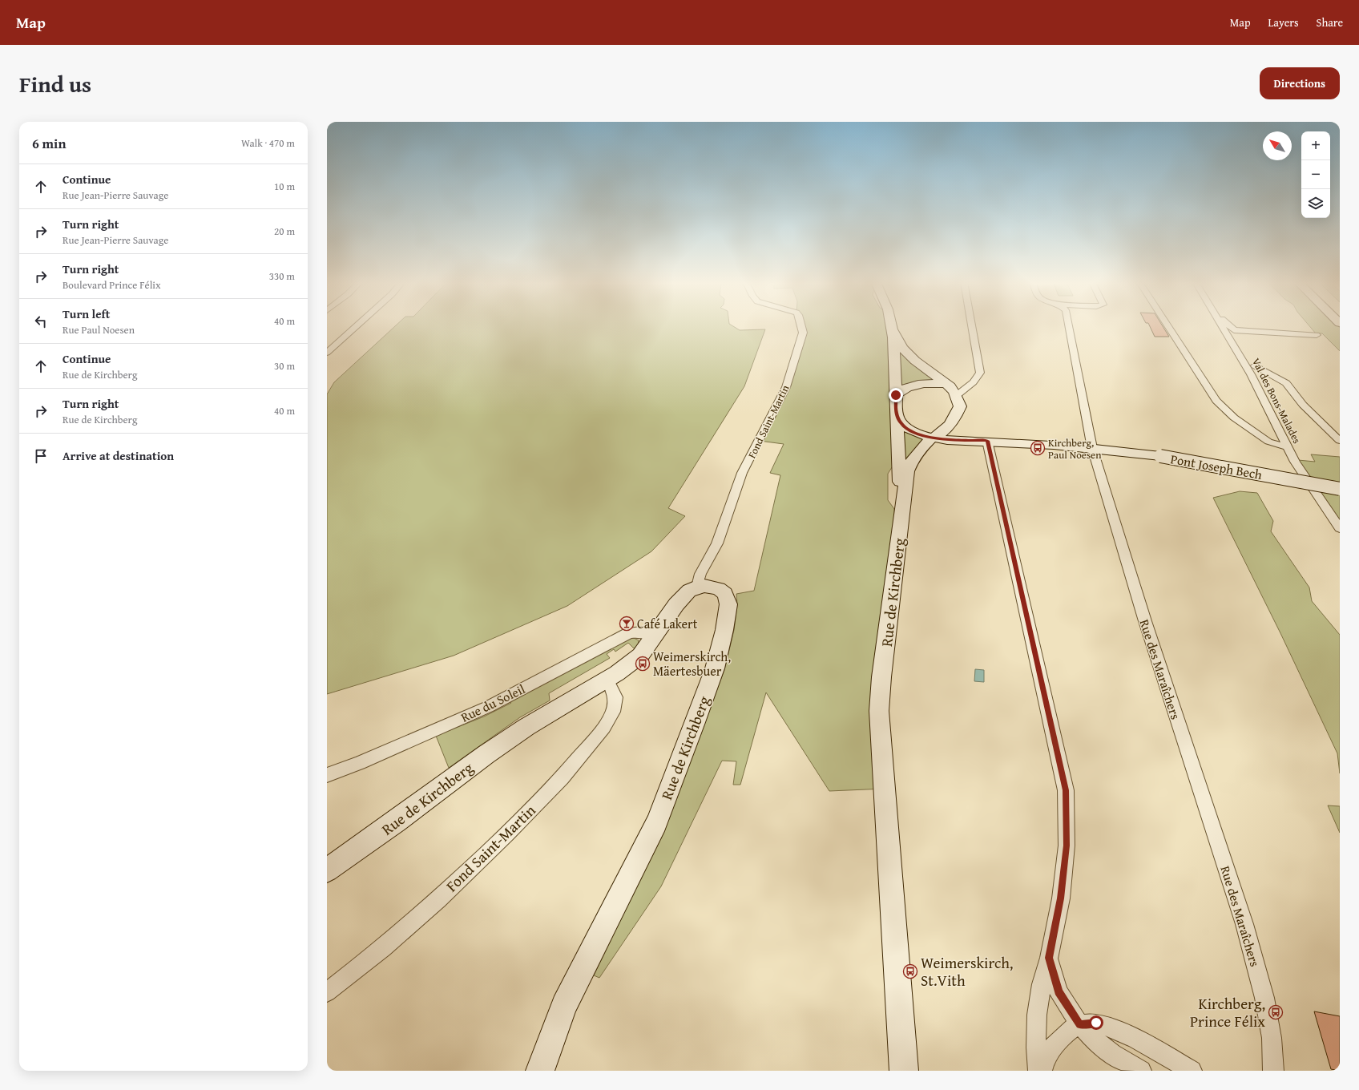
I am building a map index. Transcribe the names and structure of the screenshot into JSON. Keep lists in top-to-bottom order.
{
  "streets": {
    "main road": ["Pont Joseph Bech", "Rue de Kirchberg"],
    "street": [
      "Val des Bons-Malades",
      "Fond Saint-Martin",
      "Rue des Maraîchers",
      "Rue du Soleil"
    ]
  },
  "crossings": [
    ["Fond Saint-Martin", "Rue de Kirchberg"],
    ["Pont Joseph Bech", "Rue des Maraîchers"],
    ["Rue de Kirchberg", "Rue du Soleil"]
  ],
  "places": {
    "bus stop": [
      "Kirchberg, Paul Noesen",
      "Weimerskirch, Mäertesbuer",
      "Weimerskirch, St.Vith",
      "Kirchberg, Prince Félix"
    ],
    "bar": ["Café Lakert"]
  },
  "north": "top left",
  "page": {
    "header": "Map",
    "nav": ["Map", "Layers", "Share"],
    "title": "Find us",
    "buttons": "Directions",
    "heading": ["6 min", "Walk · 470 m"],
    "map_buttons": ["+", "−"],
    "list": [
      ["Continue", "Rue Jean-Pierre Sauvage", "10 m"],
      ["Turn right", "Rue Jean-Pierre Sauvage", "20 m"],
      ["Turn right", "Boulevard Prince Félix", "330 m"],
      ["Turn left", "Rue Paul Noesen", "40 m"],
      ["Continue", "Rue de Kirchberg", "30 m"],
      ["Turn right", "Rue de Kirchberg", "40 m"],
      "Arrive at destination"
    ]
  }
}
